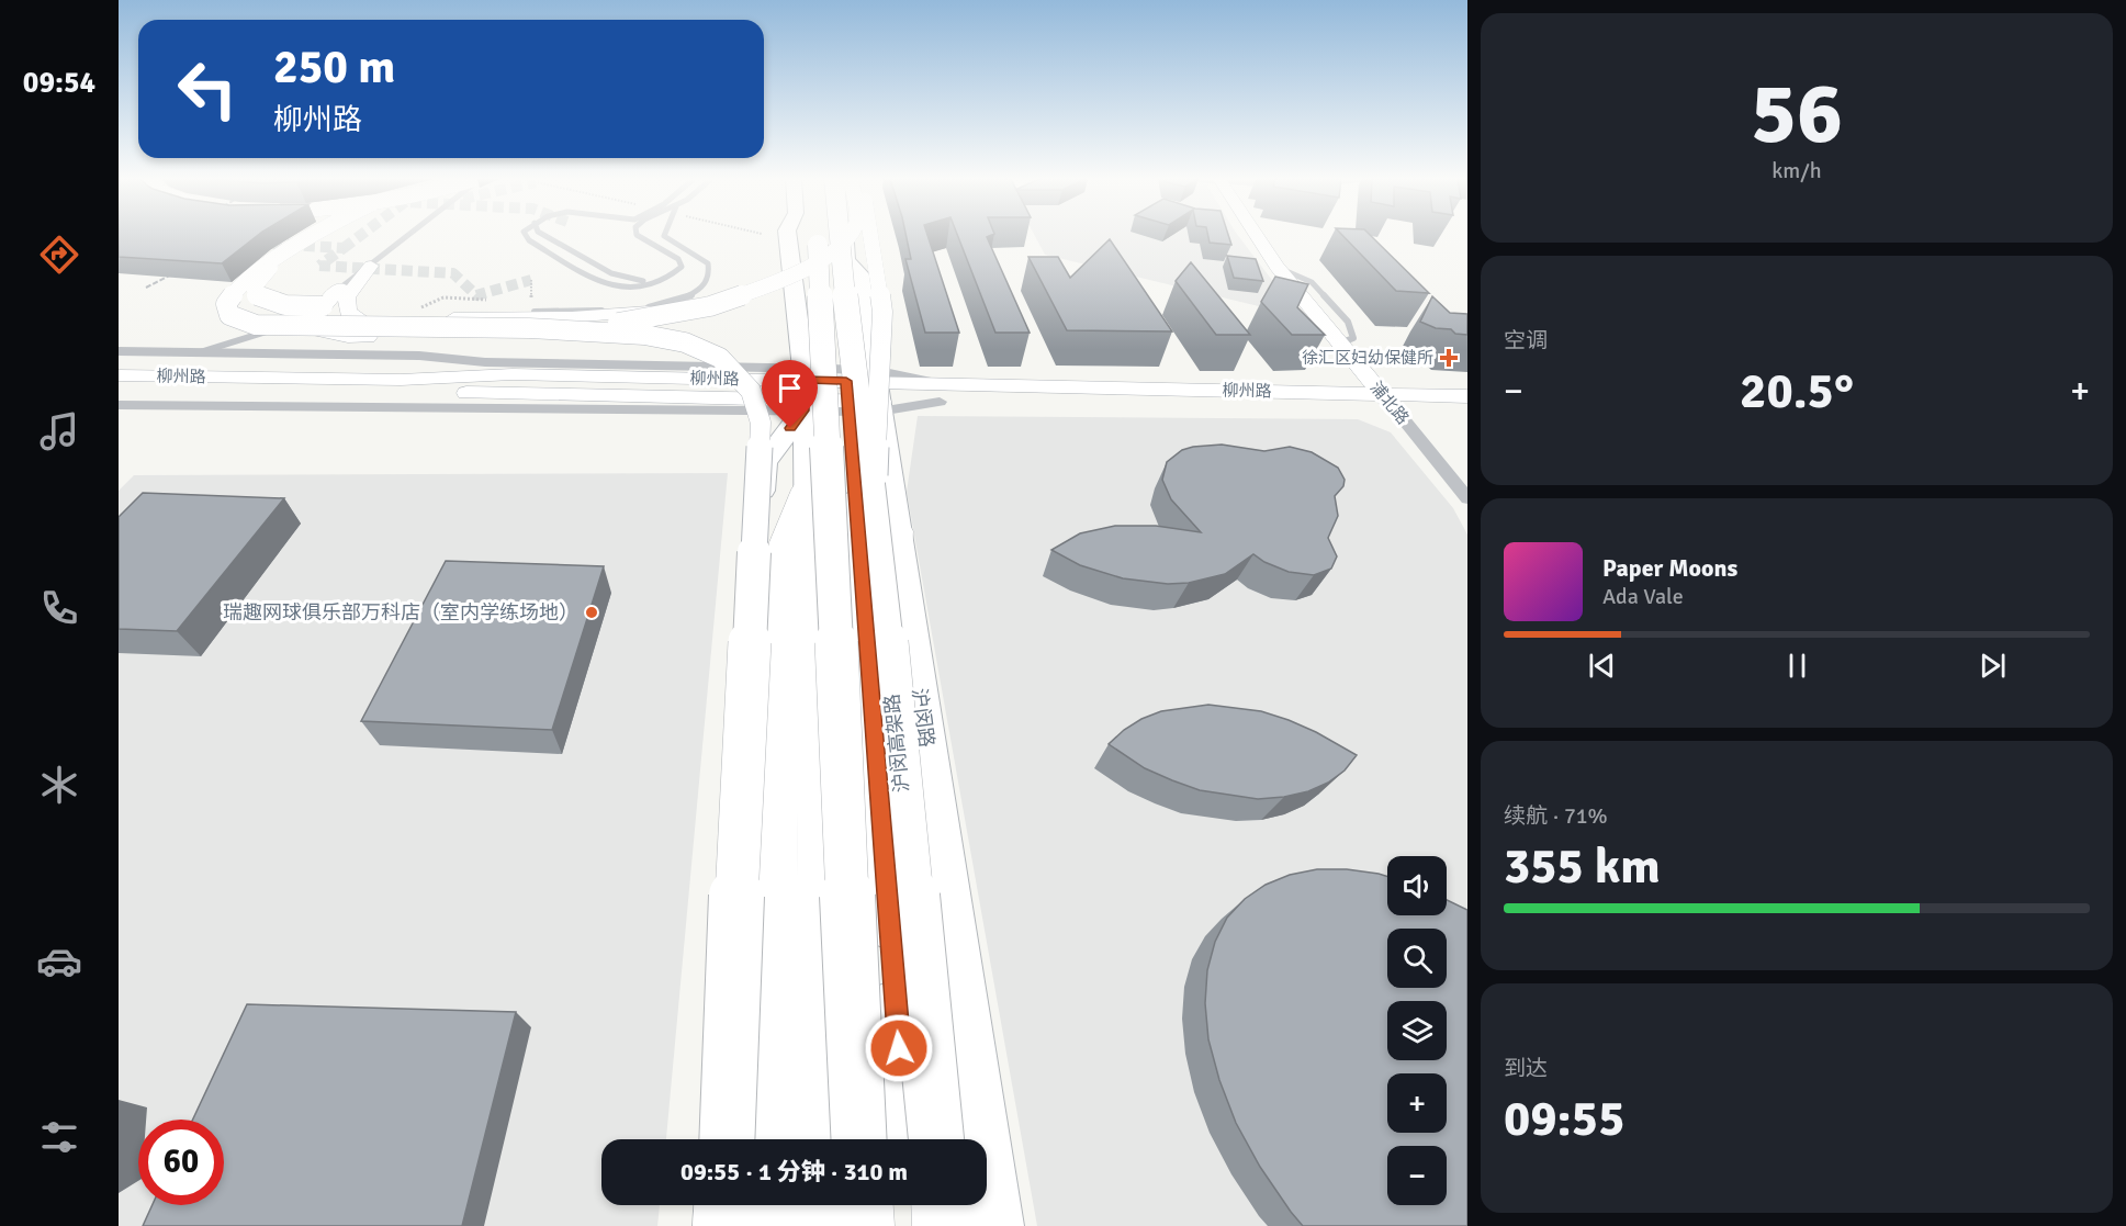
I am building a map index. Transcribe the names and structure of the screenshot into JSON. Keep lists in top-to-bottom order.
{
  "streets": {
    "highway": ["沪闵高架路"],
    "main road": ["柳州路", "浦北路", "沪闵路"]
  },
  "crossings": [
    ["柳州路", "浦北路"],
    ["柳州路", "沪闵路"],
    ["沪闵路", "沪闵高架路"]
  ],
  "places": {
    "health": ["徐汇区妇幼保健所"],
    "other": ["瑞趣网球俱乐部万科店（室内学练场地）"]
  },
  "page": {
    "tabs": "09:54",
    "tile": [
      ["56", "km/h"],
      "空调",
      ["续航 · 71%", "355 km"],
      ["到达", "09:55"]
    ],
    "turn": ["250 m", "柳州路"],
    "heat": ["−", "20.5°", "+"],
    "song": ["Paper Moons", "Ada Vale"],
    "map_buttons": ["+", "−"],
    "limit": "60",
    "trip": "09:55 · 1 分钟 · 310 m"
  }
}
